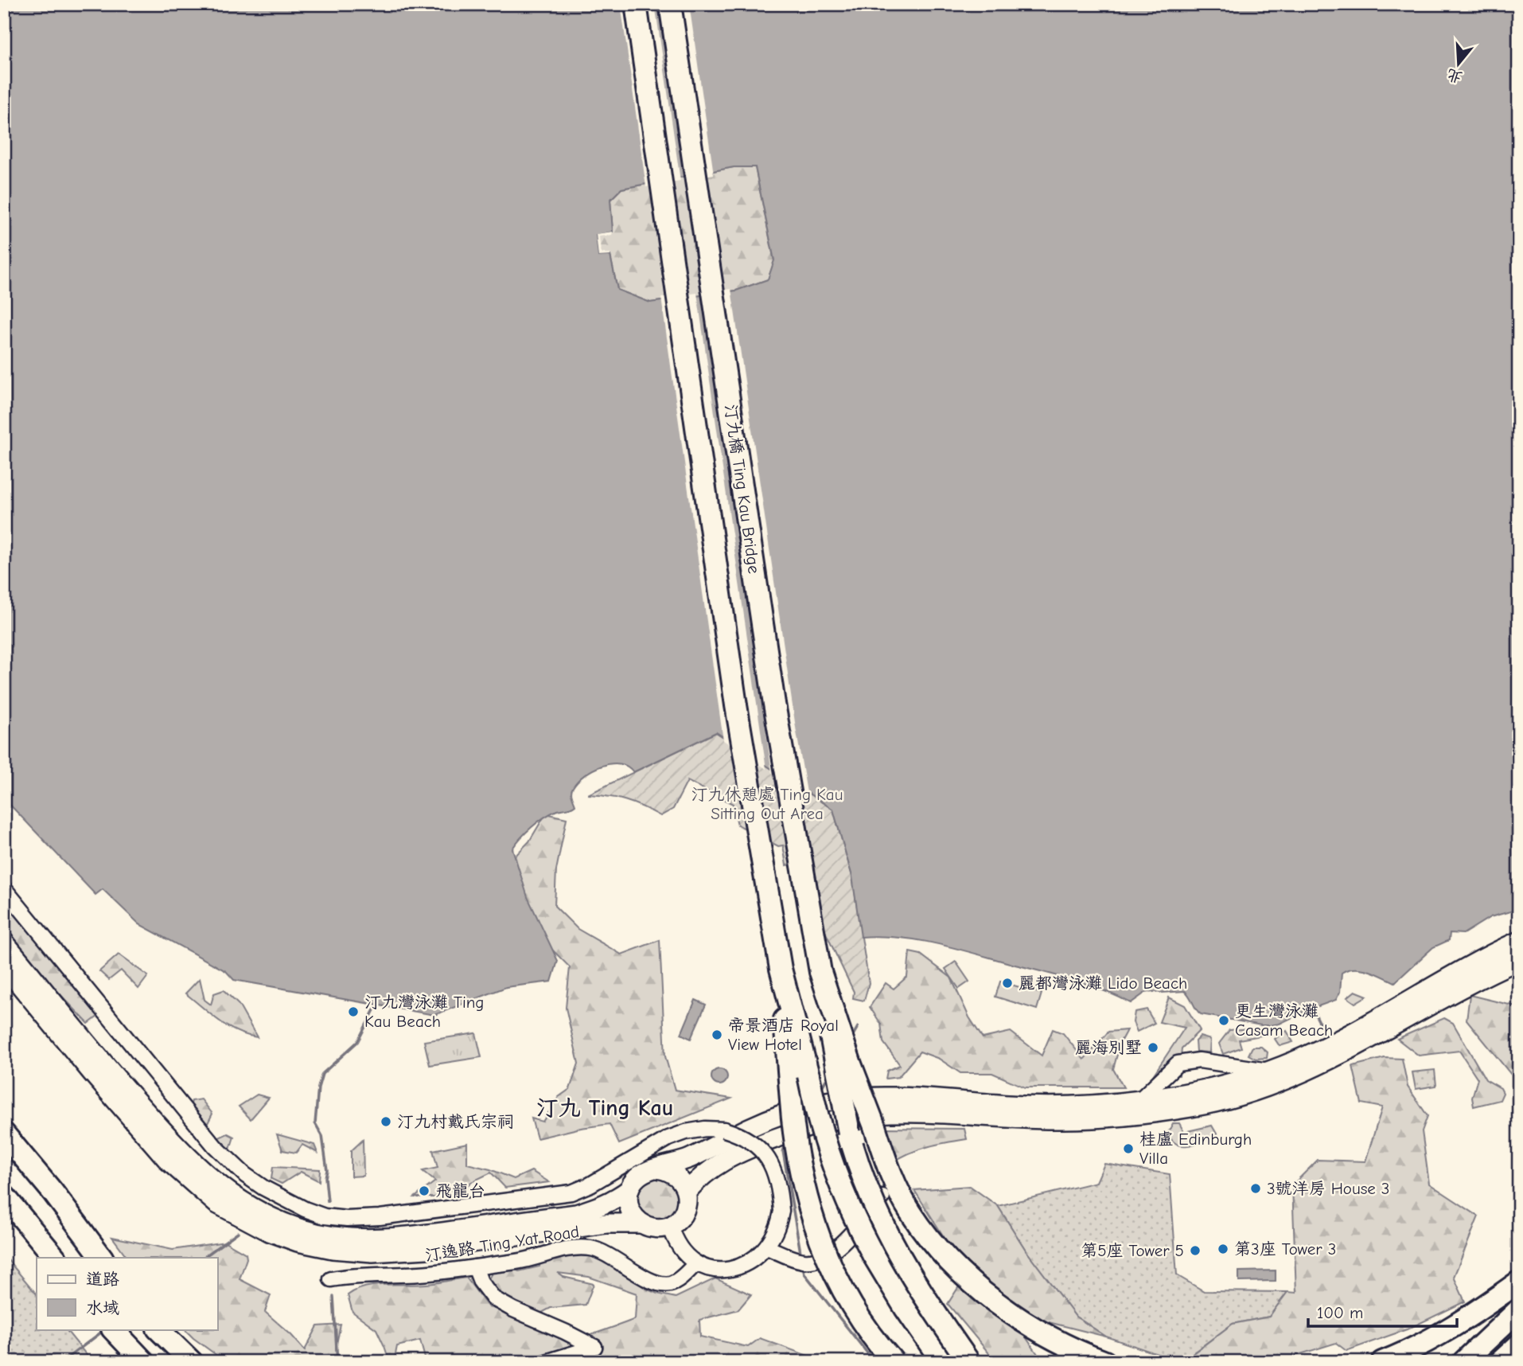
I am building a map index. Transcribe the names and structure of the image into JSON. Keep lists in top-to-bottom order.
{
  "streets": {
    "highway": ["汀九橋 Ting Kau Bridge"],
    "street": ["汀逸路 Ting Yat Road"]
  },
  "districts": ["汀九 Ting Kau"],
  "parks": ["汀九休憩處 Ting Kau Sitting Out Area"],
  "places": [
    "麗都灣泳灘 Lido Beach",
    "汀九灣泳灘 Ting Kau Beach",
    "更生灣泳灘 Casam Beach",
    "帝景酒店 Royal View Hotel",
    "麗海別墅",
    "汀九村戴氏宗祠",
    "桂盧 Edinburgh Villa",
    "3號洋房 House 3",
    "飛龍台",
    "第3座 Tower 3",
    "第5座 Tower 5"
  ],
  "legend": ["道路", "水域"],
  "scale_bar": "100 m",
  "north": "bottom"
}
